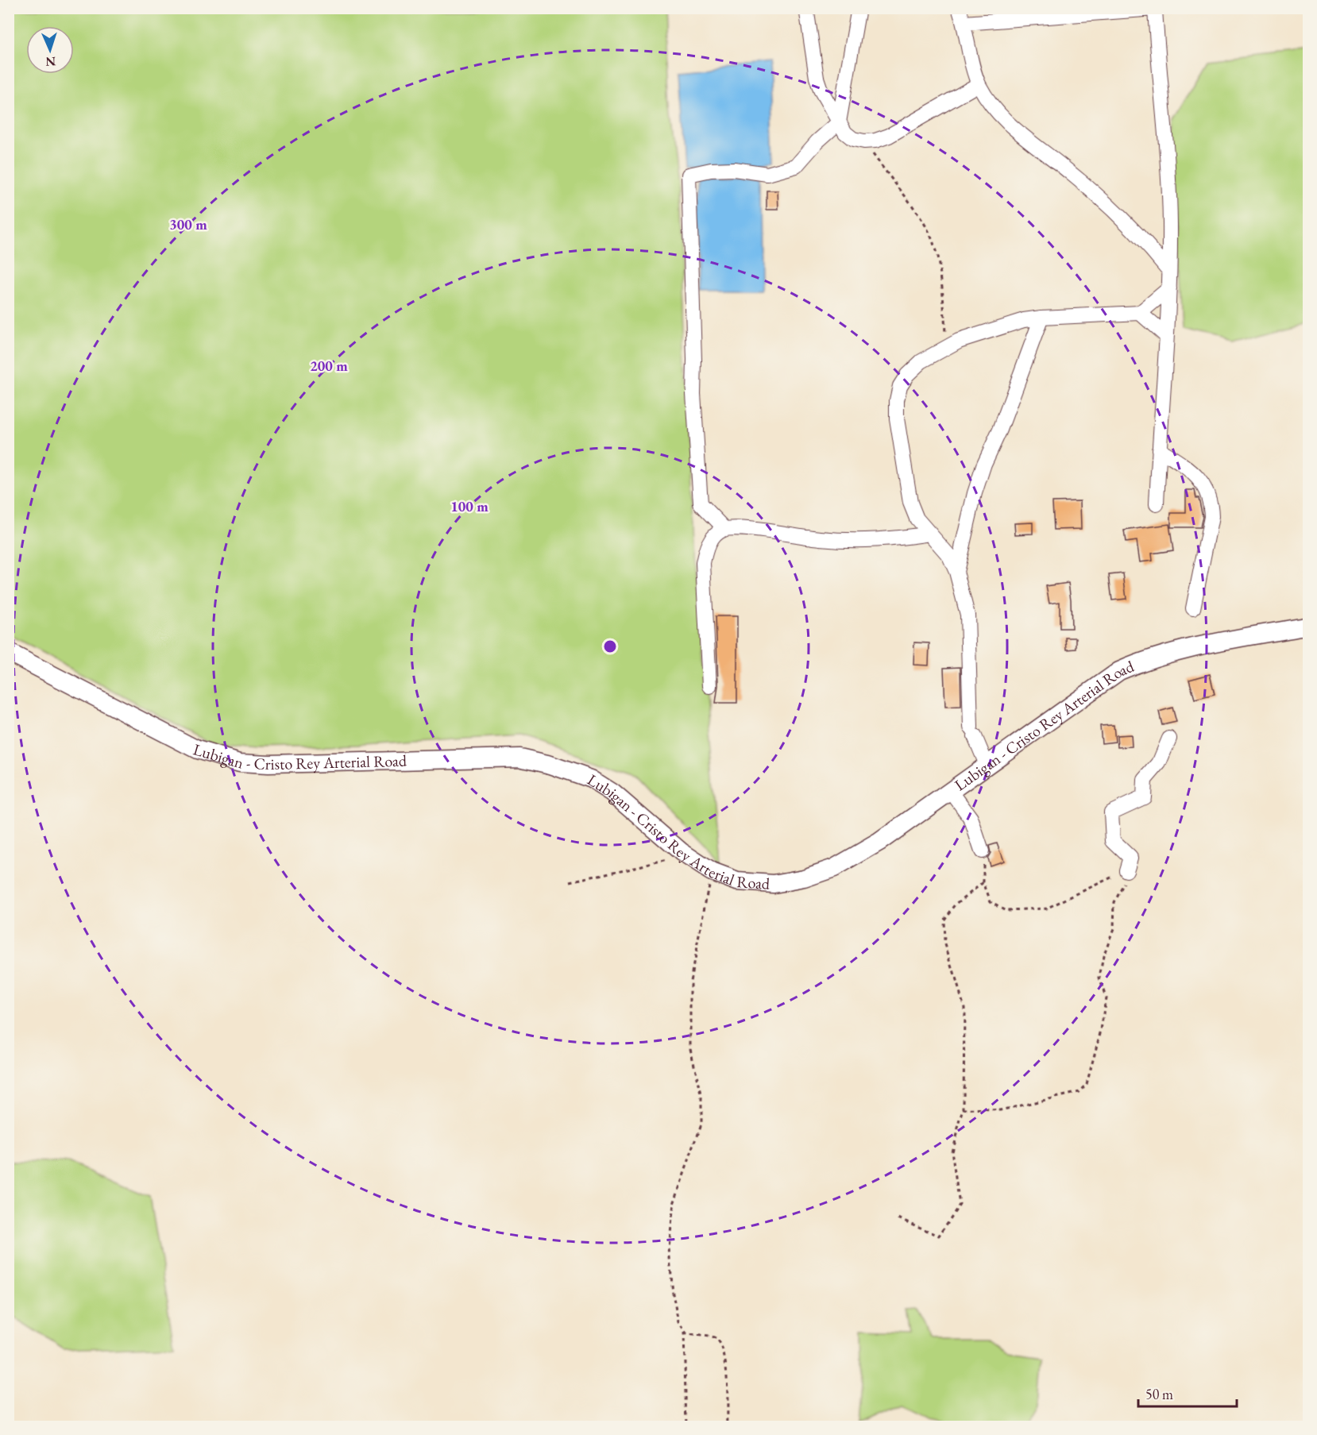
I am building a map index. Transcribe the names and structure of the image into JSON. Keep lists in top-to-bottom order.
{
  "streets": {
    "main road": ["Lubigan - Cristo Rey Arterial Road"]
  },
  "scale_bar": "50 m",
  "north": "bottom",
  "rings": ["300 m", "200 m", "100 m"]
}
